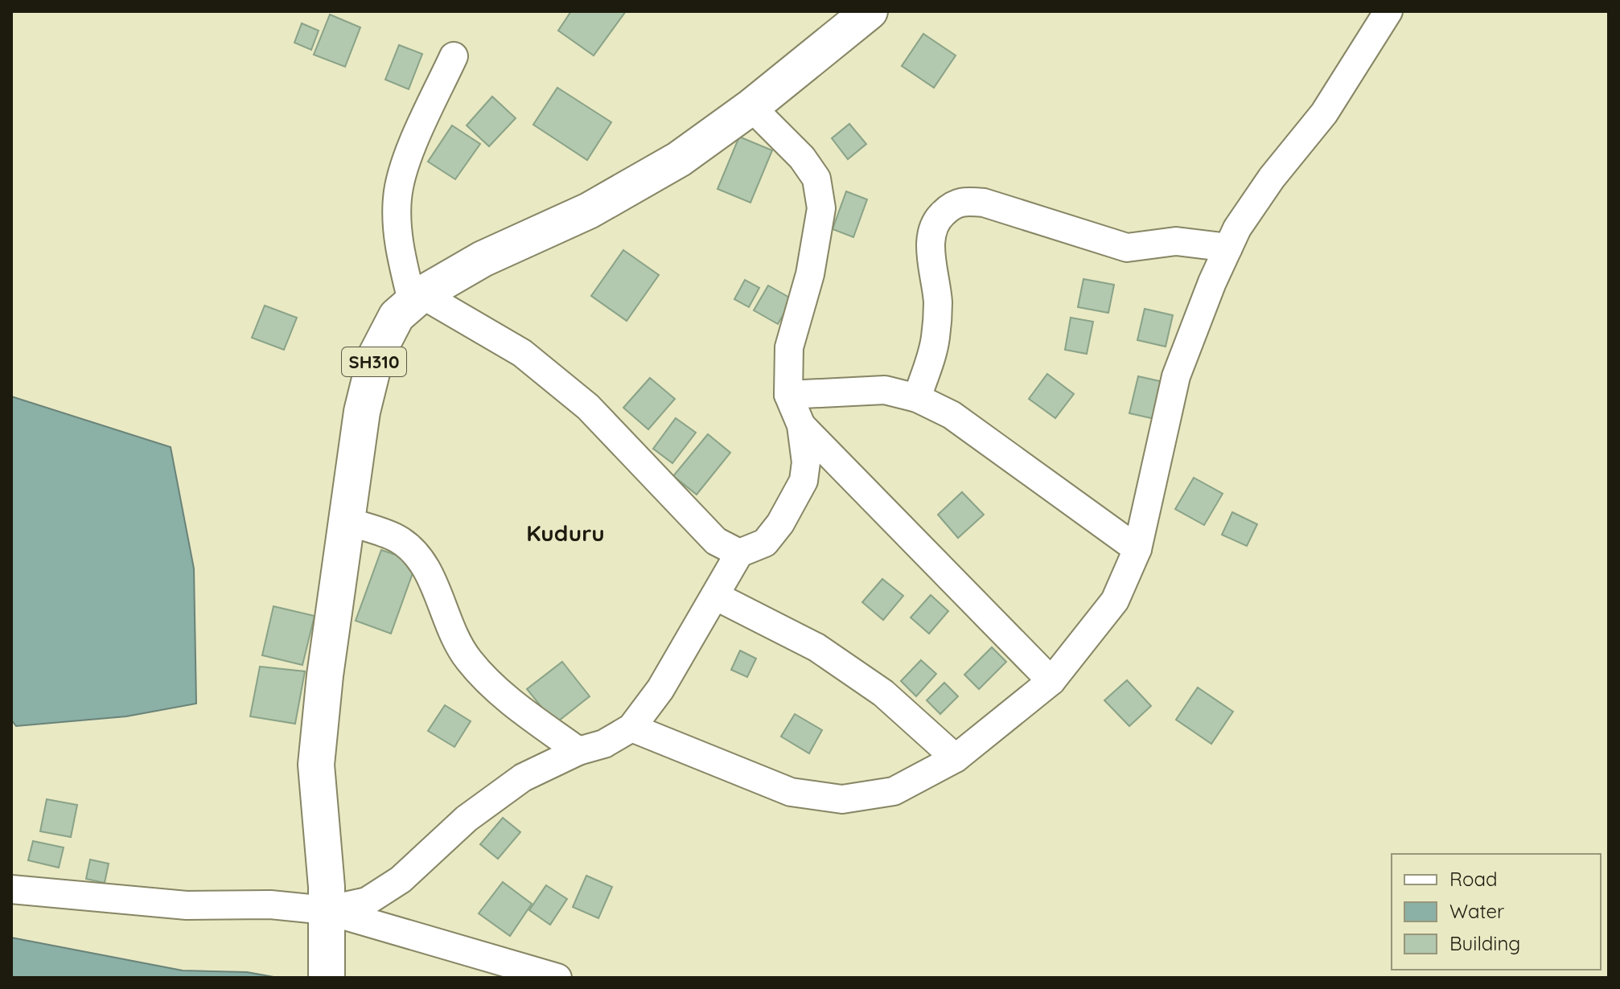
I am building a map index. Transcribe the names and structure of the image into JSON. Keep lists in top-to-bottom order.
{
  "streets": {
    "main road": ["SH310"]
  },
  "districts": ["Kuduru"],
  "legend": ["Road", "Water", "Building"]
}
